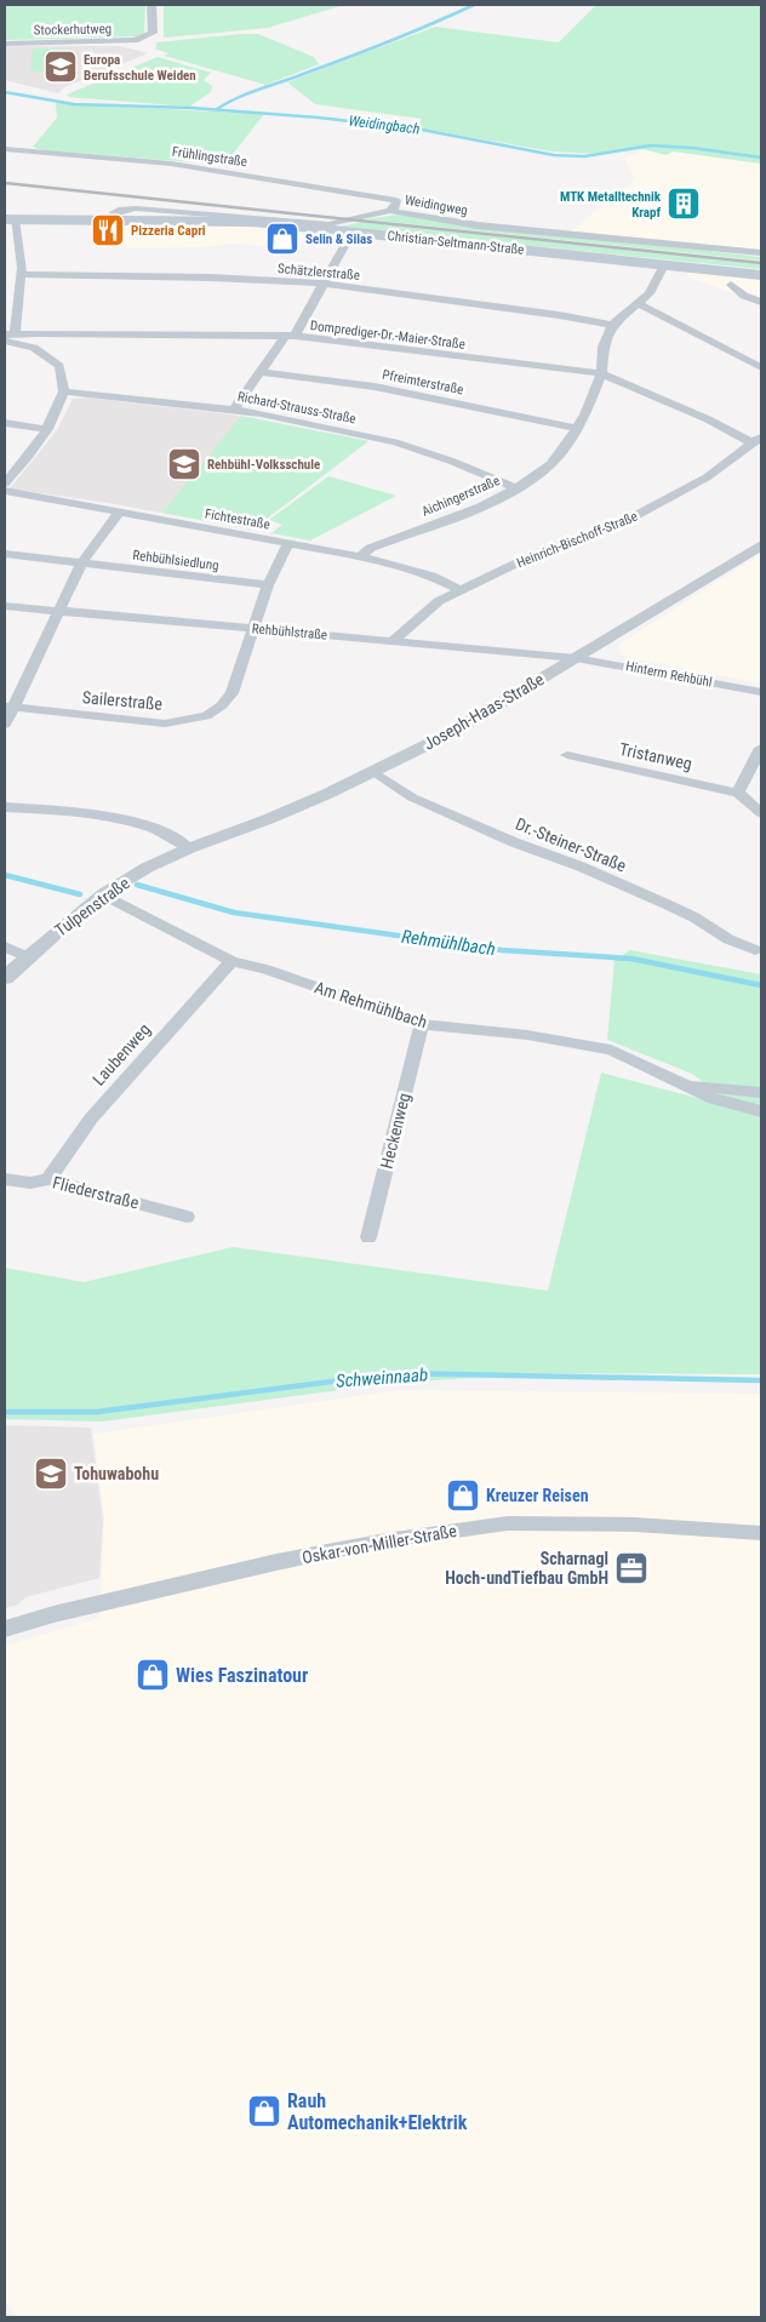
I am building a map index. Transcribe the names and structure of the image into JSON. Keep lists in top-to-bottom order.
{
  "streets": {
    "main road": ["Christian-Seltmann-Straße"],
    "street": [
      "Stockerhutweg",
      "Frühlingstraße",
      "Weidingweg",
      "Schätzlerstraße",
      "Domprediger-Dr.-Maier-Straße",
      "Pfreimterstraße",
      "Richard-Strauss-Straße",
      "Aichingerstraße",
      "Fichtestraße",
      "Heinrich-Bischoff-Straße",
      "Rehbühlsiedlung",
      "Rehbühlstraße",
      "Hinterm Rehbühl",
      "Sailerstraße",
      "Joseph-Haas-Straße",
      "Tristanweg",
      "Dr.-Steiner-Straße",
      "Tulpenstraße",
      "Am Rehmühlbach",
      "Laubenweg",
      "Heckenweg",
      "Fliederstraße",
      "Oskar-von-Miller-Straße"
    ]
  },
  "crossings": [
    ["Frühlingstraße", "Weidingweg"],
    ["Weidingweg", "Christian-Seltmann-Straße"],
    ["Schätzlerstraße", "Aichingerstraße"],
    ["Domprediger-Dr.-Maier-Straße", "Aichingerstraße"],
    ["Domprediger-Dr.-Maier-Straße", "Heinrich-Bischoff-Straße"],
    ["Pfreimterstraße", "Aichingerstraße"],
    ["Richard-Strauss-Straße", "Aichingerstraße"],
    ["Aichingerstraße", "Fichtestraße"],
    ["Fichtestraße", "Heinrich-Bischoff-Straße"],
    ["Heinrich-Bischoff-Straße", "Rehbühlstraße"],
    ["Rehbühlstraße", "Hinterm Rehbühl"],
    ["Rehbühlstraße", "Sailerstraße"],
    ["Rehbühlstraße", "Joseph-Haas-Straße"],
    ["Hinterm Rehbühl", "Joseph-Haas-Straße"],
    ["Joseph-Haas-Straße", "Dr.-Steiner-Straße"],
    ["Joseph-Haas-Straße", "Tulpenstraße"],
    ["Tulpenstraße", "Am Rehmühlbach"],
    ["Am Rehmühlbach", "Laubenweg"],
    ["Am Rehmühlbach", "Heckenweg"],
    ["Laubenweg", "Fliederstraße"]
  ],
  "water": ["Weidingbach", "Rehmühlbach", "Schweinnaab"],
  "places": {
    "school or university": ["Europa Berufsschule Weiden", "Rehbühl-Volksschule", "Tohuwabohu"],
    "building": ["MTK Metalltechnik Krapf"],
    "restaurant": ["Pizzeria Capri"],
    "shop": [
      "Selin & Silas",
      "Kreuzer Reisen",
      "Wies Faszinatour",
      "Rauh Automechanik+Elektrik"
    ],
    "office": ["Scharnagl Hoch-undTiefbau GmbH"]
  }
}
